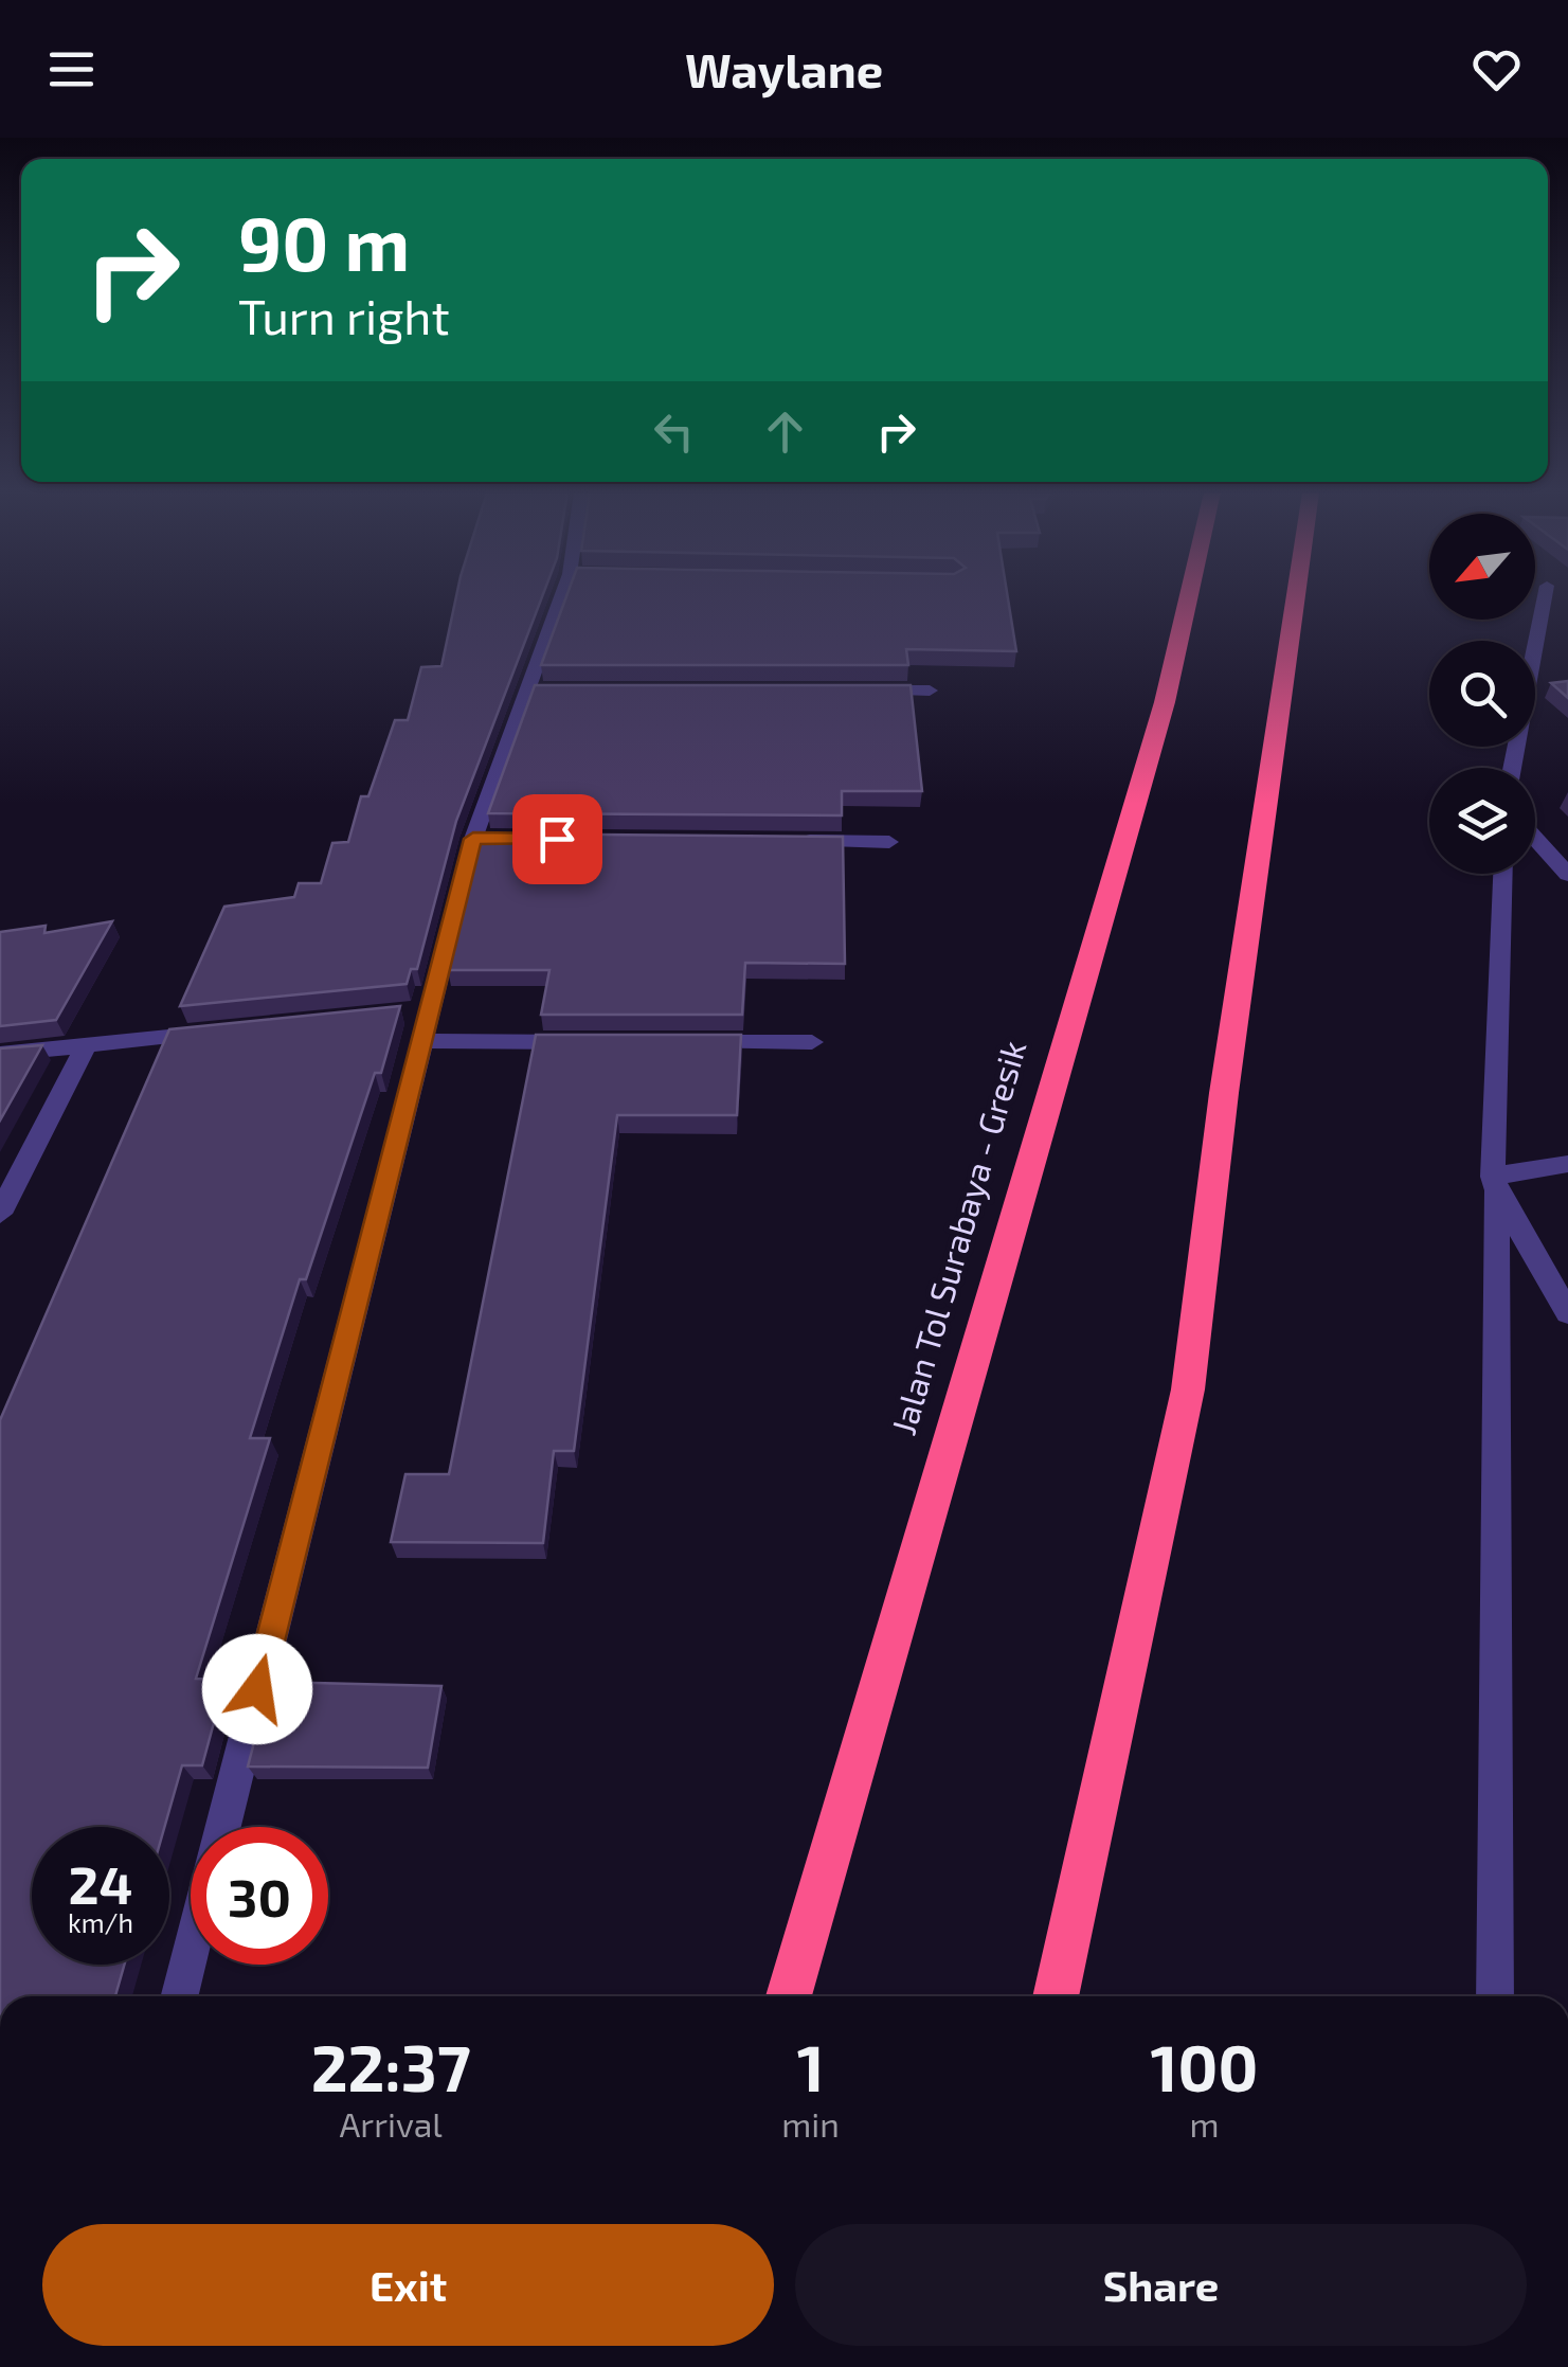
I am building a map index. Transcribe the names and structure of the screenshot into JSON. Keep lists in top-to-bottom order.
{
  "streets": {
    "highway": ["Jalan Tol Surabaya - Gresik"]
  },
  "north": "bottom left",
  "page": {
    "header": "Waylane",
    "turn": ["90 m", "Turn right"],
    "speed": "24 km/h",
    "limit": "30",
    "eta": [
      "22:37",
      "Arrival",
      "1",
      "min",
      "100",
      "m"
    ],
    "buttons": ["Exit", "Share"]
  }
}
